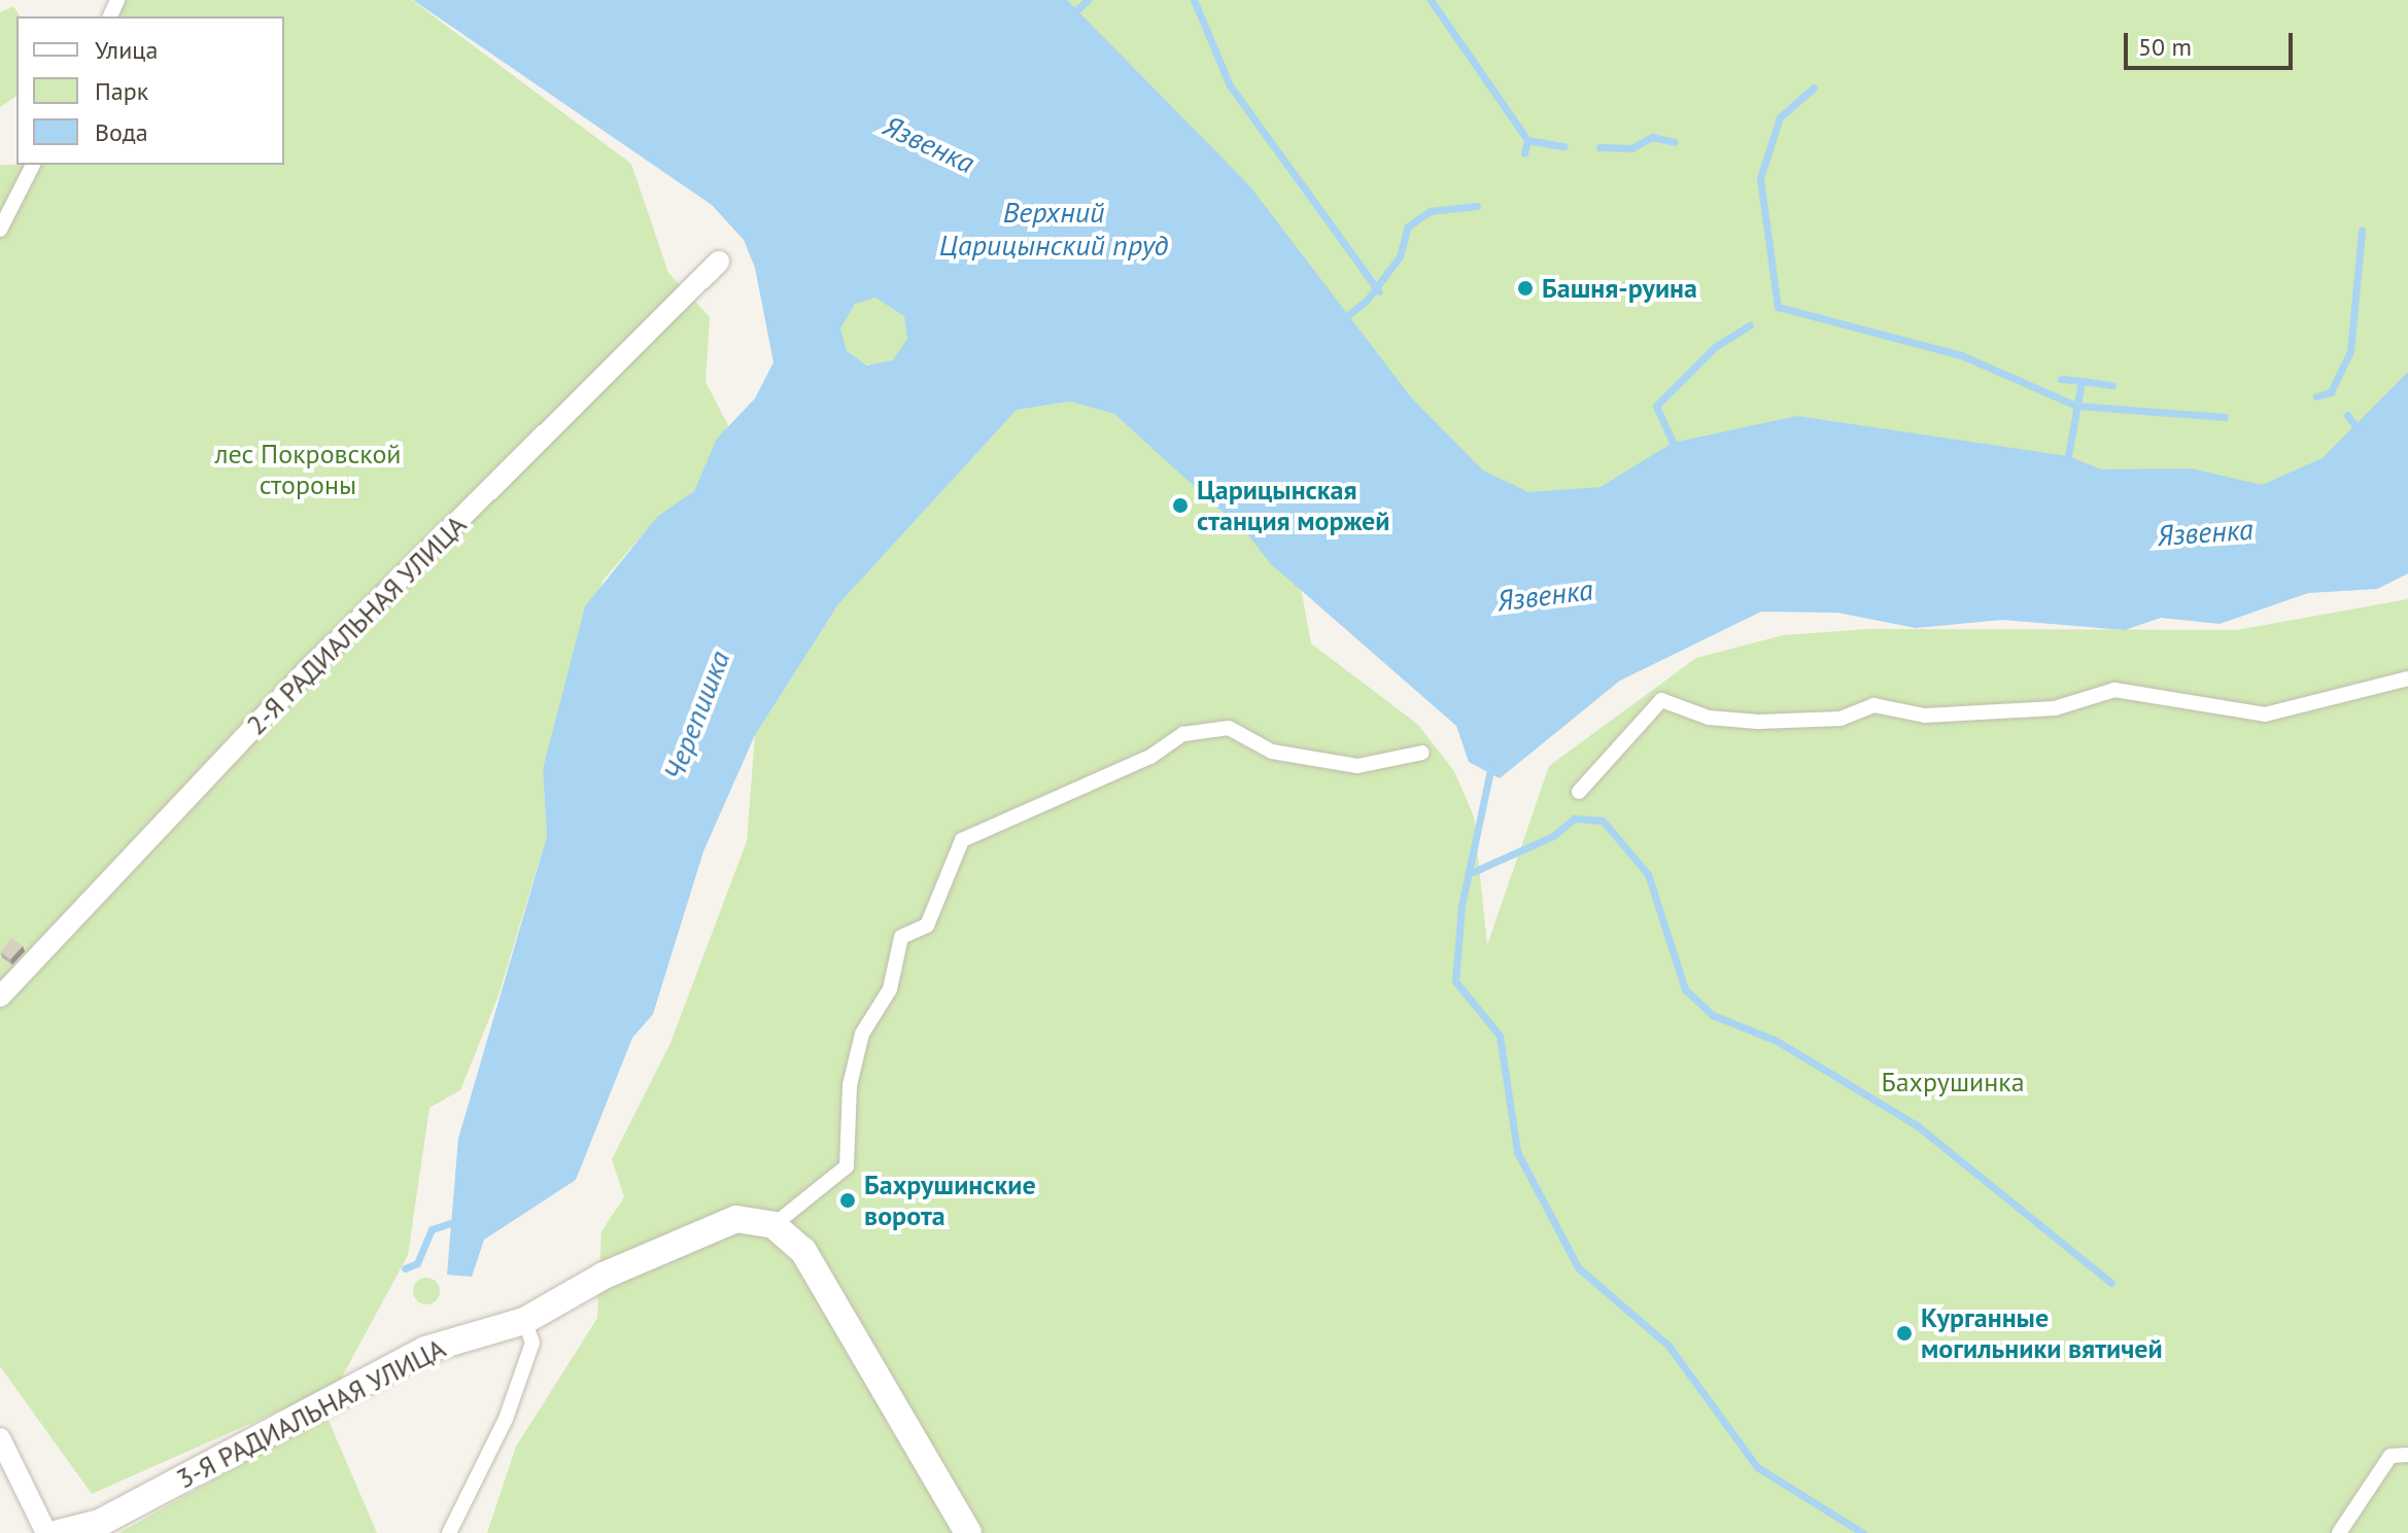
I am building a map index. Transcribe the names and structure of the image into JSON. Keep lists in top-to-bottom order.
{
  "streets": {
    "street": ["2-Я РАДИАЛЬНАЯ УЛИЦА", "3-Я РАДИАЛЬНАЯ УЛИЦА"]
  },
  "water": ["Язвенка", "Верхний Царицынский пруд", "Черепишка"],
  "parks": ["лес Покровской стороны", "Бахрушинка"],
  "places": [
    "Башня-руина",
    "Царицынская станция моржей",
    "Бахрушинские ворота",
    "Курганные могильники вятичей"
  ],
  "legend": ["Улица", "Парк", "Вода"],
  "scale_bar": "50 m"
}
